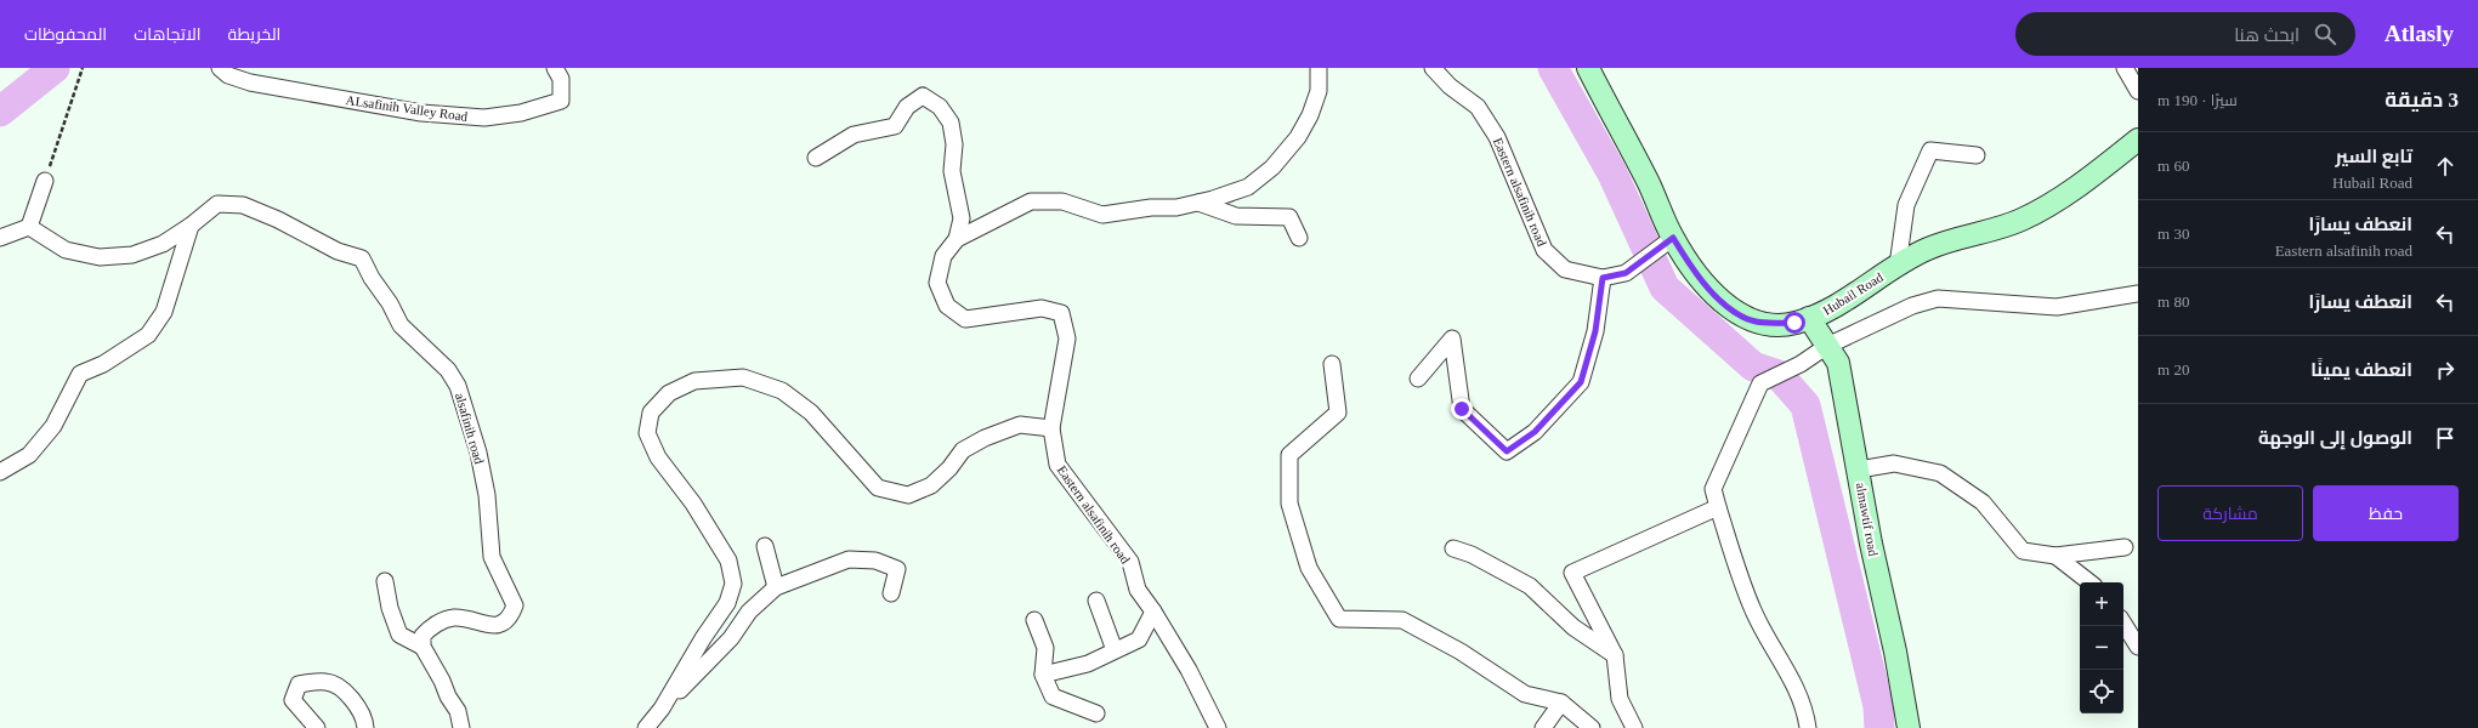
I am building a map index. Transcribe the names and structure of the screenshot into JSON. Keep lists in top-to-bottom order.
{
  "streets": {
    "street": [
      "ALsafinih Valley Road",
      "Eastern alsafinih road",
      "Hubail Road",
      "alsafinih road",
      "almawtif road"
    ]
  },
  "crossings": [
    ["Eastern alsafinih road", "Hubail Road"],
    ["Hubail Road", "almawtif road"]
  ],
  "page": {
    "header": "Atlasly",
    "search": "ابحث هنا",
    "nav": ["الخريطة", "الاتجاهات", "المحفوظات"],
    "heading": ["3 دقيقة", "سيرًا · 190 m"],
    "list": [
      ["تابع السير", "Hubail Road", "60 m"],
      ["انعطف يسارًا", "Eastern alsafinih road", "30 m"],
      ["انعطف يسارًا", "80 m"],
      ["انعطف يمينًا", "20 m"],
      "الوصول إلى الوجهة"
    ],
    "buttons": ["حفظ", "مشاركة"],
    "map_buttons": ["+", "−"]
  }
}
